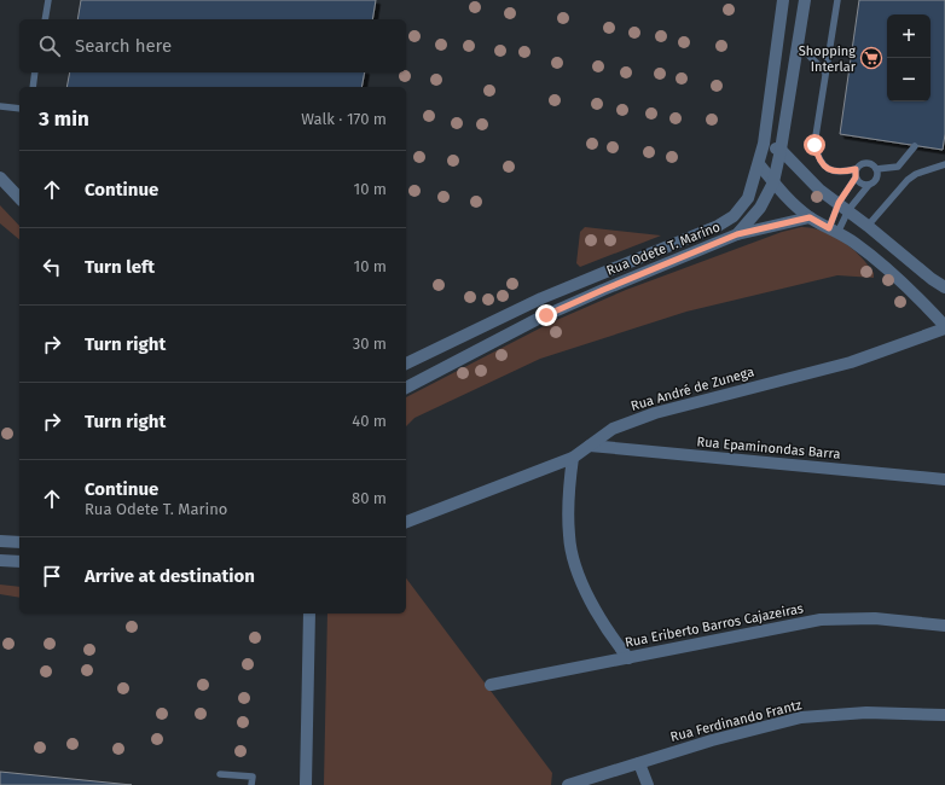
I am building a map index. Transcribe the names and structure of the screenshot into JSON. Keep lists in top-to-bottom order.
{
  "streets": {
    "street": [
      "Rua Odete T. Marino",
      "Rua André de Zunega",
      "Rua Epaminondas Barra",
      "Rua Eriberto Barros Cajazeiras",
      "Rua Ferdinando Frantz"
    ]
  },
  "crossings": [
    ["Rua André de Zunega", "Rua Epaminondas Barra"]
  ],
  "places": {
    "supermarket": ["Shopping Interlar"]
  },
  "page": {
    "map_buttons": ["+", "−"],
    "search": "Search here",
    "heading": ["3 min", "Walk · 170 m"],
    "list": [
      ["Continue", "10 m"],
      ["Turn left", "10 m"],
      ["Turn right", "30 m"],
      ["Turn right", "40 m"],
      ["Continue", "Rua Odete T. Marino", "80 m"],
      "Arrive at destination"
    ]
  }
}
